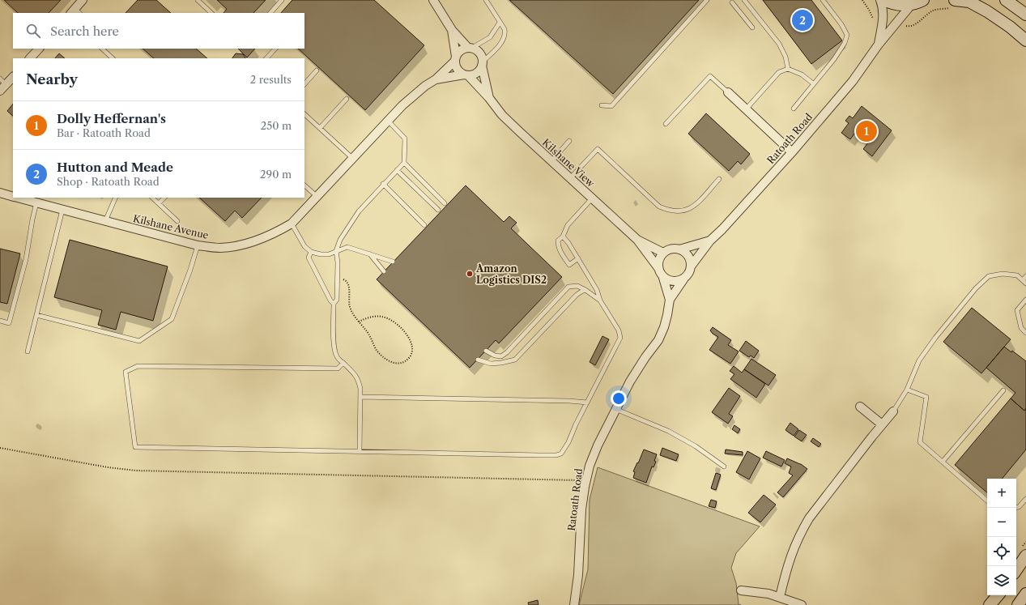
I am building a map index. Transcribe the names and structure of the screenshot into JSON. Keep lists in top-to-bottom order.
{
  "streets": {
    "street": ["Ratoath Road", "Kilshane View", "Kilshane Avenue"]
  },
  "crossings": [
    ["Ratoath Road", "Kilshane View"],
    ["Kilshane View", "Kilshane Avenue"]
  ],
  "places": ["Amazon Logistics DIS2"],
  "page": {
    "pins": ["2", "1"],
    "search": "Search here",
    "heading": ["Nearby", "2 results"],
    "list": [
      {
        "mark": "1",
        "name": "Dolly Heffernan's",
        "note": "Bar · Ratoath Road",
        "value": "250 m"
      },
      {
        "mark": "2",
        "name": "Hutton and Meade",
        "note": "Shop · Ratoath Road",
        "value": "290 m"
      }
    ],
    "map_buttons": ["+", "−"]
  }
}
